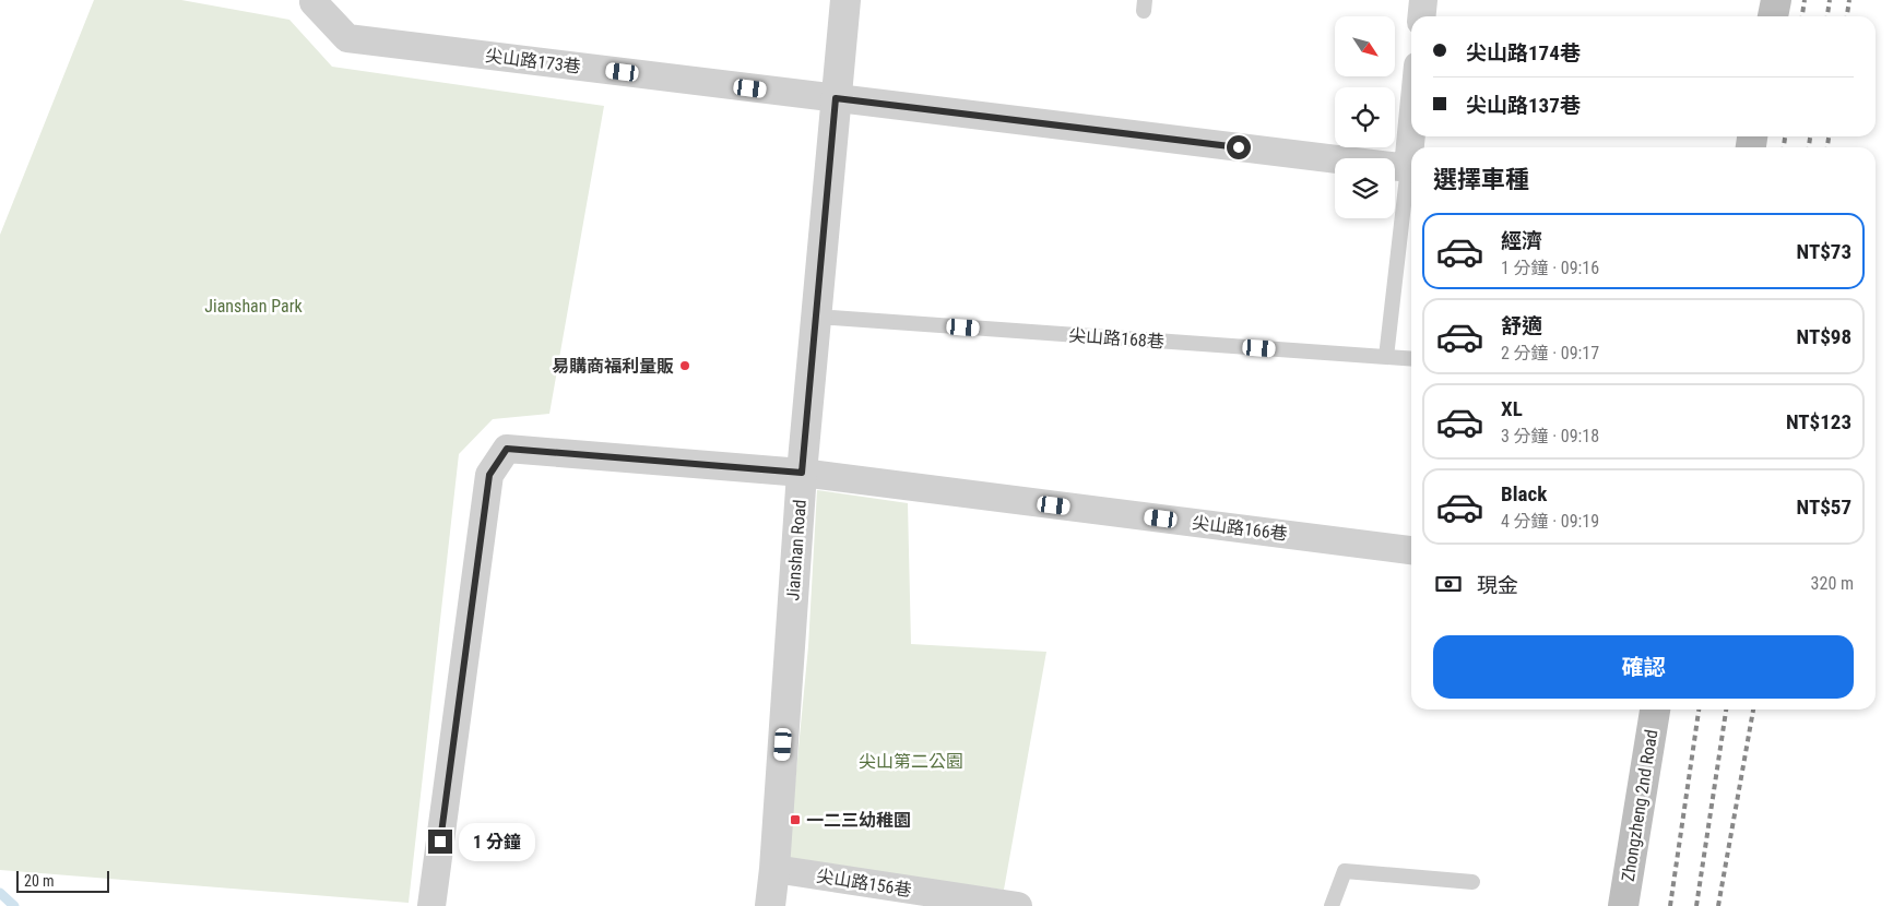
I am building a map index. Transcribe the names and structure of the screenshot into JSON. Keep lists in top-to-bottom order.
{
  "streets": {
    "main road": ["Zhongzheng 2nd Road"],
    "street": [
      "尖山路173巷",
      "尖山路166巷",
      "Jianshan Road",
      "尖山路156巷"
    ],
    "lane": ["尖山路168巷"]
  },
  "crossings": [
    ["尖山路173巷", "Jianshan Road"],
    ["尖山路168巷", "Jianshan Road"],
    ["尖山路166巷", "Jianshan Road"],
    ["Jianshan Road", "尖山路156巷"]
  ],
  "parks": ["Jianshan Park", "尖山第二公園"],
  "places": {
    "other": ["易購商福利量販"],
    "transit": ["一二三幼稚園"]
  },
  "scale_bar": "20 m",
  "north": "bottom right",
  "page": {
    "banner": ["尖山路174巷", "尖山路137巷"],
    "heading": "選擇車種",
    "list": [
      {
        "name": "經濟",
        "note": "1 分鐘 · 09:16",
        "value": "NT$73"
      },
      {
        "name": "舒適",
        "note": "2 分鐘 · 09:17",
        "value": "NT$98"
      },
      {
        "name": "XL",
        "note": "3 分鐘 · 09:18",
        "value": "NT$123"
      },
      {
        "name": "Black",
        "note": "4 分鐘 · 09:19",
        "value": "NT$57"
      }
    ],
    "pay": ["現金", "320 m"],
    "buttons": "確認",
    "bubble": "1 分鐘",
    "scale": "20 m"
  }
}
